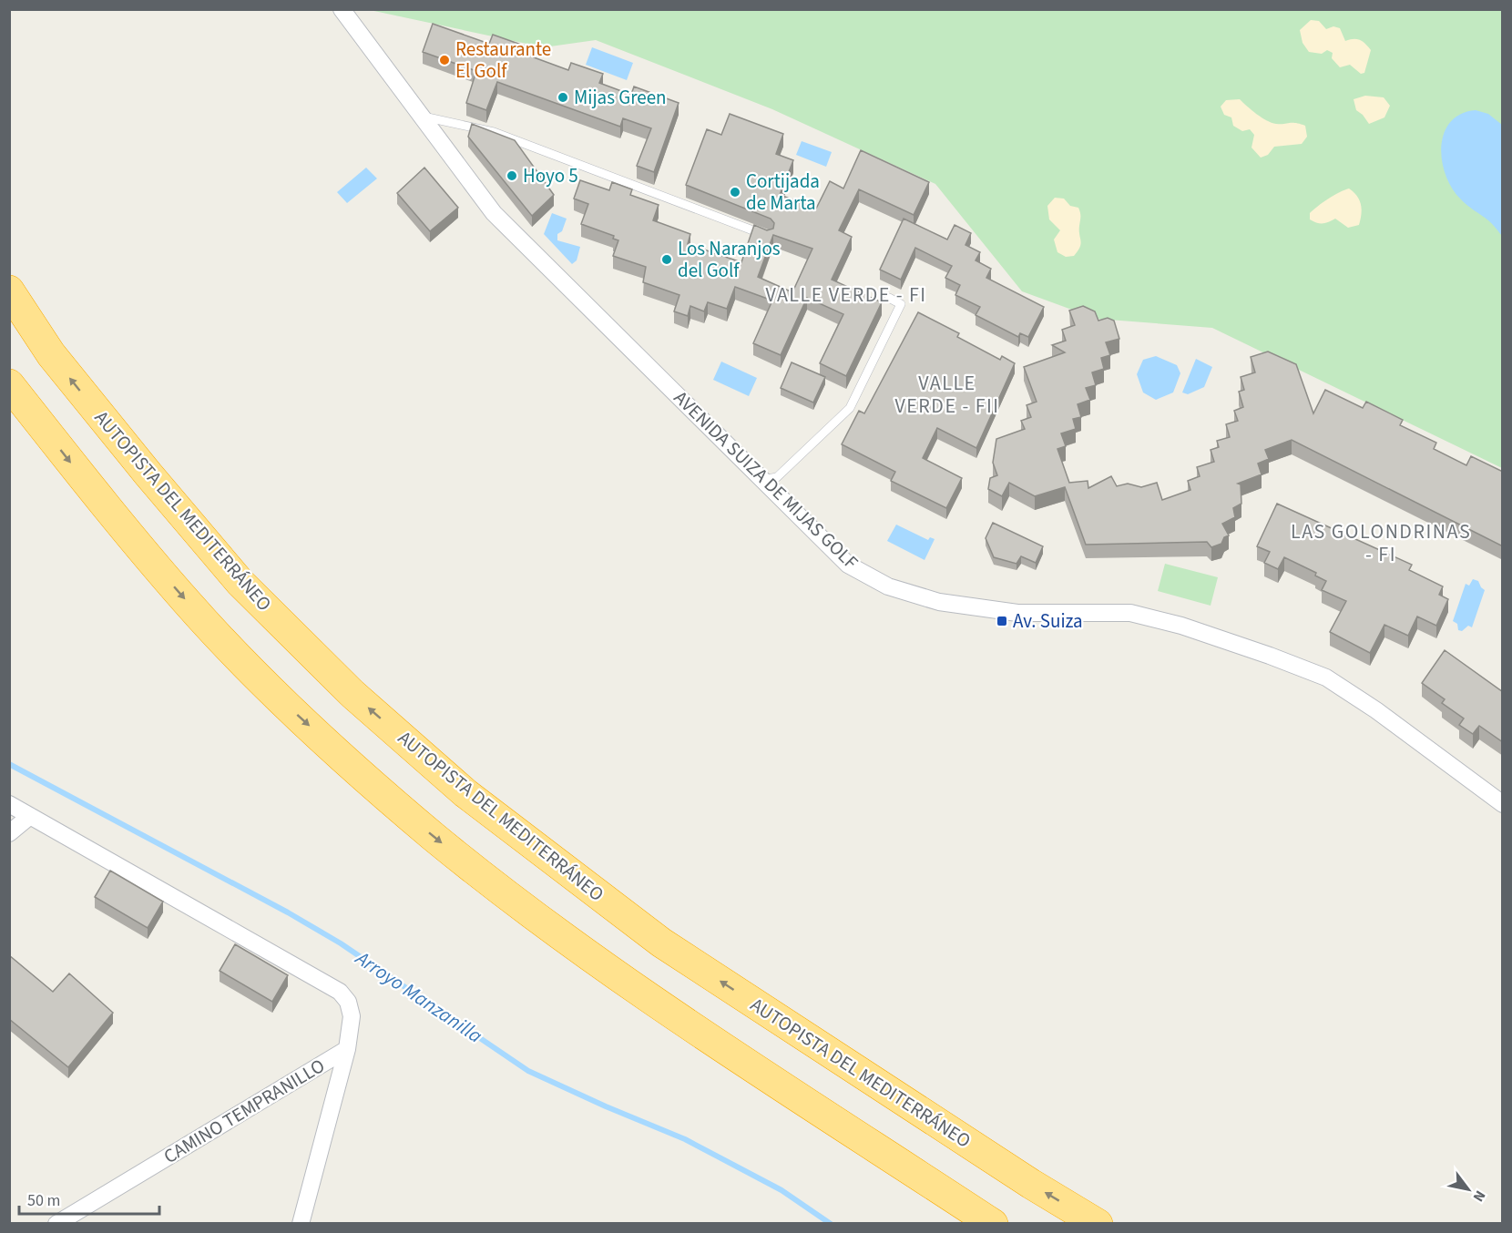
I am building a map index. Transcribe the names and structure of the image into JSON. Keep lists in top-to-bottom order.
{
  "streets": {
    "highway": ["AUTOPISTA DEL MEDITERRÁNEO"],
    "street": ["AVENIDA SUIZA DE MIJAS GOLF", "CAMINO TEMPRANILLO"]
  },
  "districts": ["VALLE VERDE - FI", "VALLE VERDE - FII", "LAS GOLONDRINAS - FI"],
  "water": ["Arroyo Manzanilla"],
  "places": {
    "other": [
      "Restaurante El Golf",
      "Mijas Green",
      "Hoyo 5",
      "Cortijada de Marta",
      "Los Naranjos del Golf"
    ],
    "transit": ["Av. Suiza"]
  },
  "scale_bar": "50 m",
  "north": "bottom right"
}
